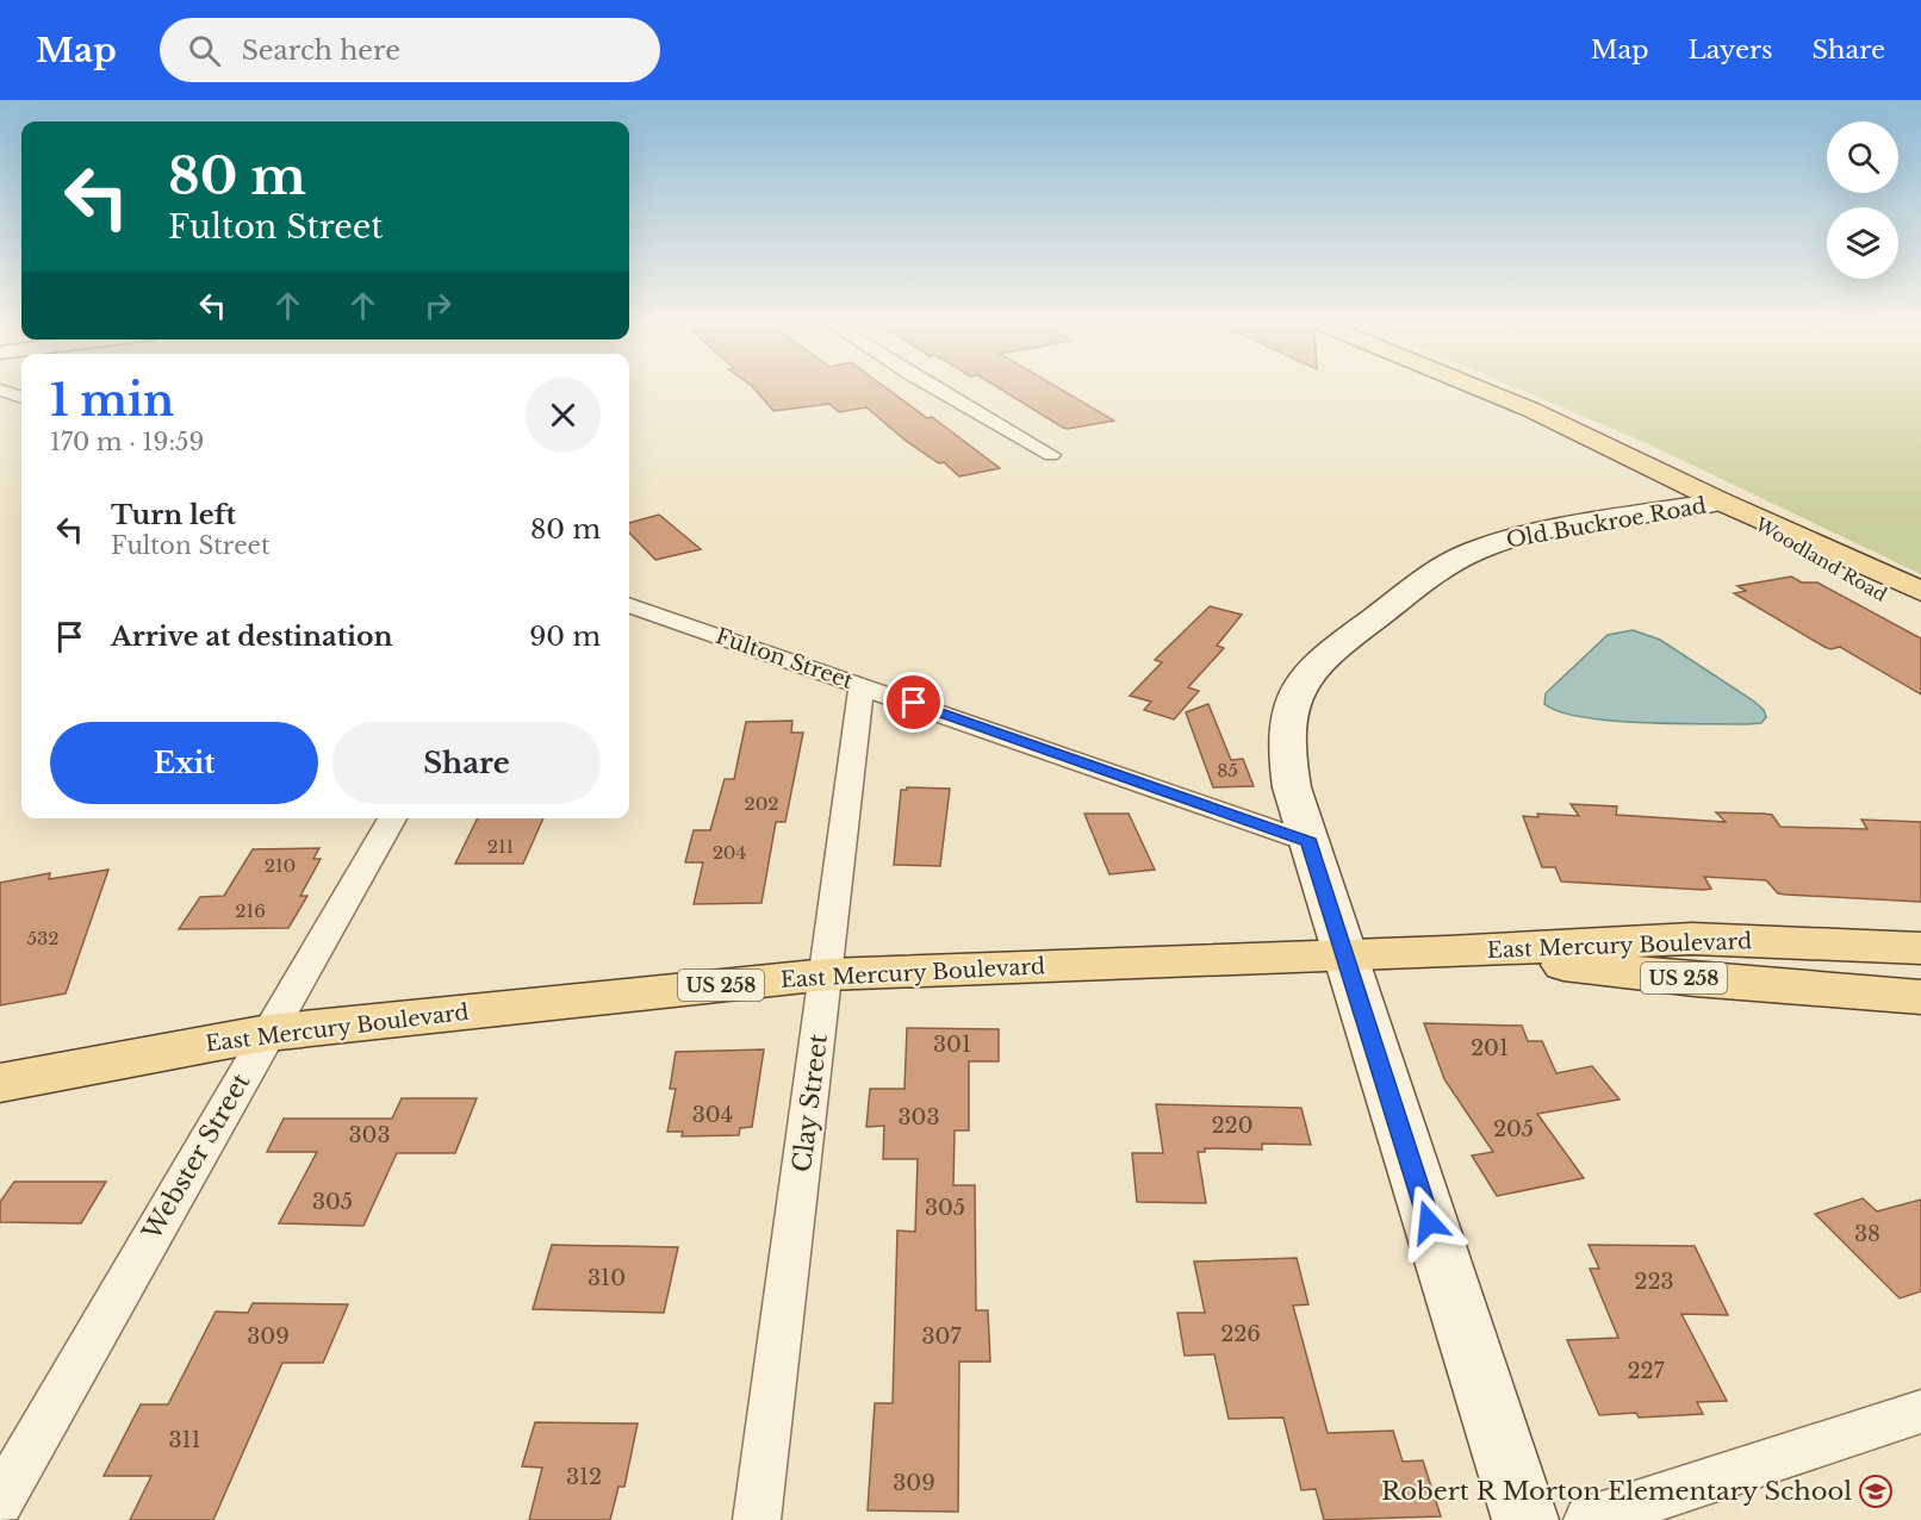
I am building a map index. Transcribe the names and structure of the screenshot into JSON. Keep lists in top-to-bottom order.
{
  "streets": {
    "main road": ["Woodland Road", "East Mercury Boulevard", "US 258"],
    "street": [
      "Old Buckroe Road",
      "Fulton Street",
      "Clay Street",
      "Webster Street"
    ]
  },
  "crossings": [
    ["Old Buckroe Road", "Woodland Road"],
    ["Old Buckroe Road", "Fulton Street"],
    ["Old Buckroe Road", "East Mercury Boulevard"],
    ["Fulton Street", "Clay Street"],
    ["East Mercury Boulevard", "Clay Street"],
    ["East Mercury Boulevard", "Webster Street"]
  ],
  "places": {
    "school or university": ["Robert R Morton Elementary School"]
  },
  "house_numbers": [
    "85",
    "202",
    "211",
    "204",
    "210",
    "216",
    "532",
    "301",
    "201",
    "304",
    "303",
    "220",
    "205",
    "303",
    "305",
    "305",
    "38",
    "310",
    "223",
    "226",
    "309",
    "307",
    "227",
    "311",
    "312",
    "309"
  ],
  "page": {
    "header": "Map",
    "search": "Search here",
    "nav": ["Map", "Layers", "Share"],
    "turn": ["80 m", "Fulton Street"],
    "heading": ["1 min", "170 m · 19:59"],
    "list": [
      {
        "name": "Turn left",
        "note": "Fulton Street",
        "value": "80 m"
      },
      {
        "name": "Arrive at destination",
        "value": "90 m"
      }
    ],
    "buttons": ["Exit", "Share"]
  }
}
